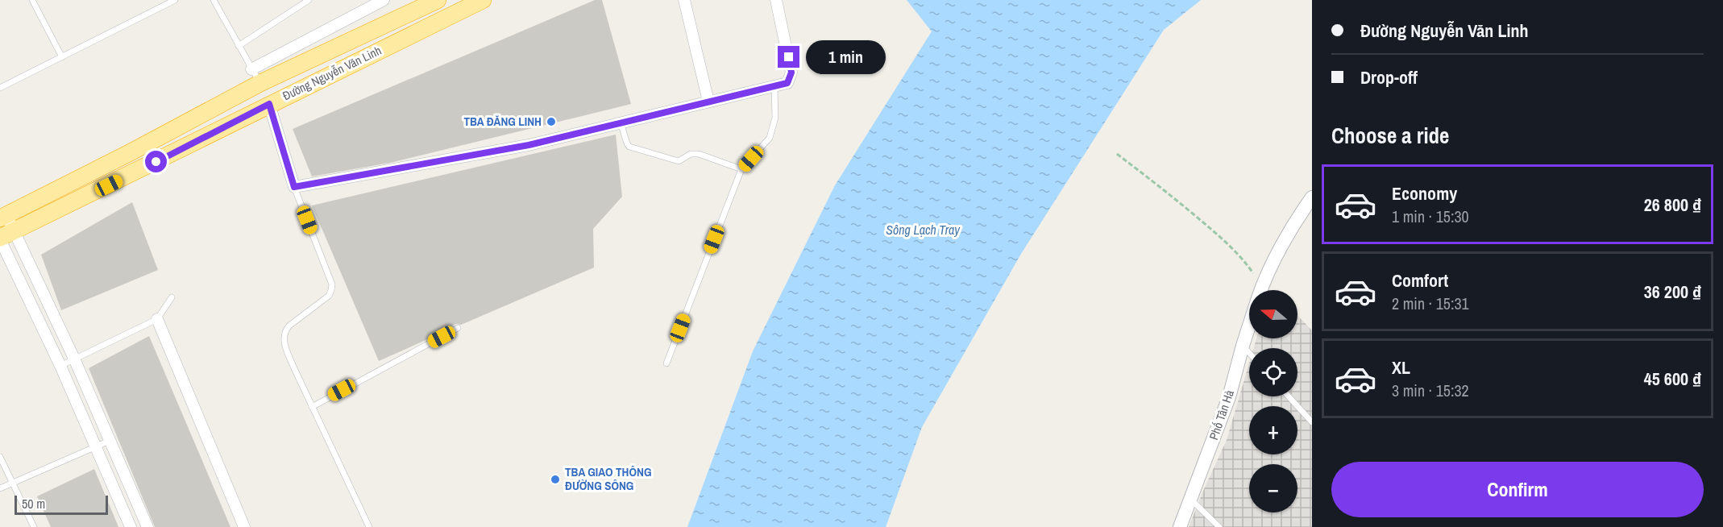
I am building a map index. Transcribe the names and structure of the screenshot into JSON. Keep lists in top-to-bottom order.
{
  "streets": {
    "highway": ["Đường Nguyễn Văn Linh"],
    "street": ["Phố Tân Hà"]
  },
  "water": ["Sông Lạch Tray"],
  "places": ["TBA ĐĂNG LINH", "TBA GIAO THÔNG ĐƯỜNG SÔNG"],
  "scale_bar": "50 m",
  "north": "left",
  "page": {
    "banner": ["Đường Nguyễn Văn Linh", "Drop-off"],
    "bubble": "1 min",
    "heading": "Choose a ride",
    "list": [
      {
        "name": "Economy",
        "note": "1 min · 15:30",
        "value": "26 800 ₫"
      },
      {
        "name": "Comfort",
        "note": "2 min · 15:31",
        "value": "36 200 ₫"
      },
      {
        "name": "XL",
        "note": "3 min · 15:32",
        "value": "45 600 ₫"
      }
    ],
    "map_buttons": ["+", "−"],
    "buttons": "Confirm",
    "scale": "50 m"
  }
}
